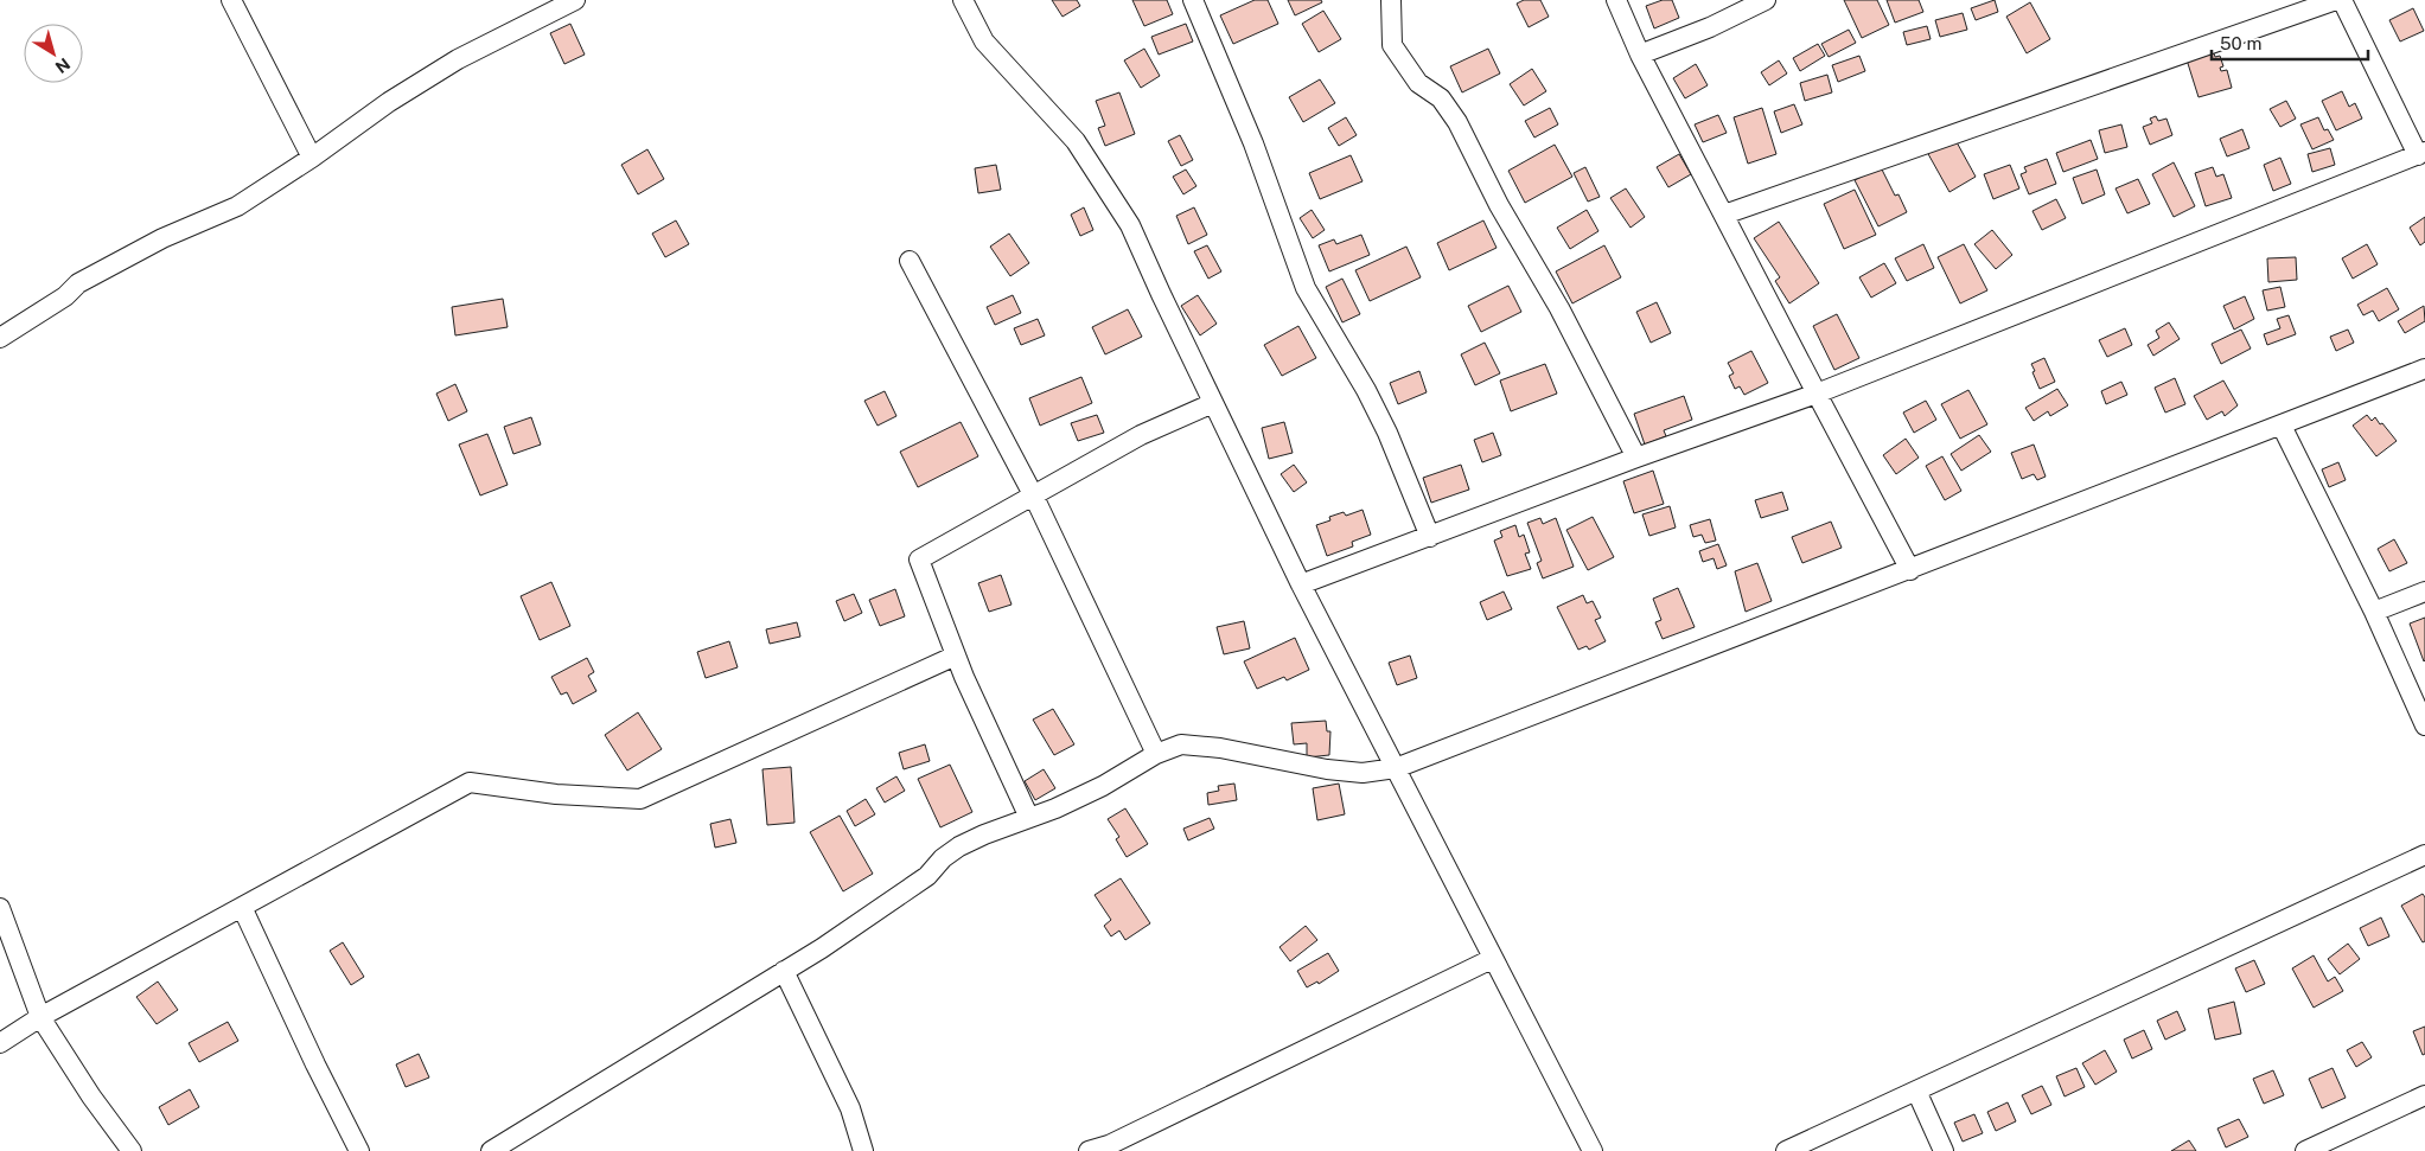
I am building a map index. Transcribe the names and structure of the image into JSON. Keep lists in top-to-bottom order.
{
  "scale_bar": "50 m",
  "north": "bottom right"
}
